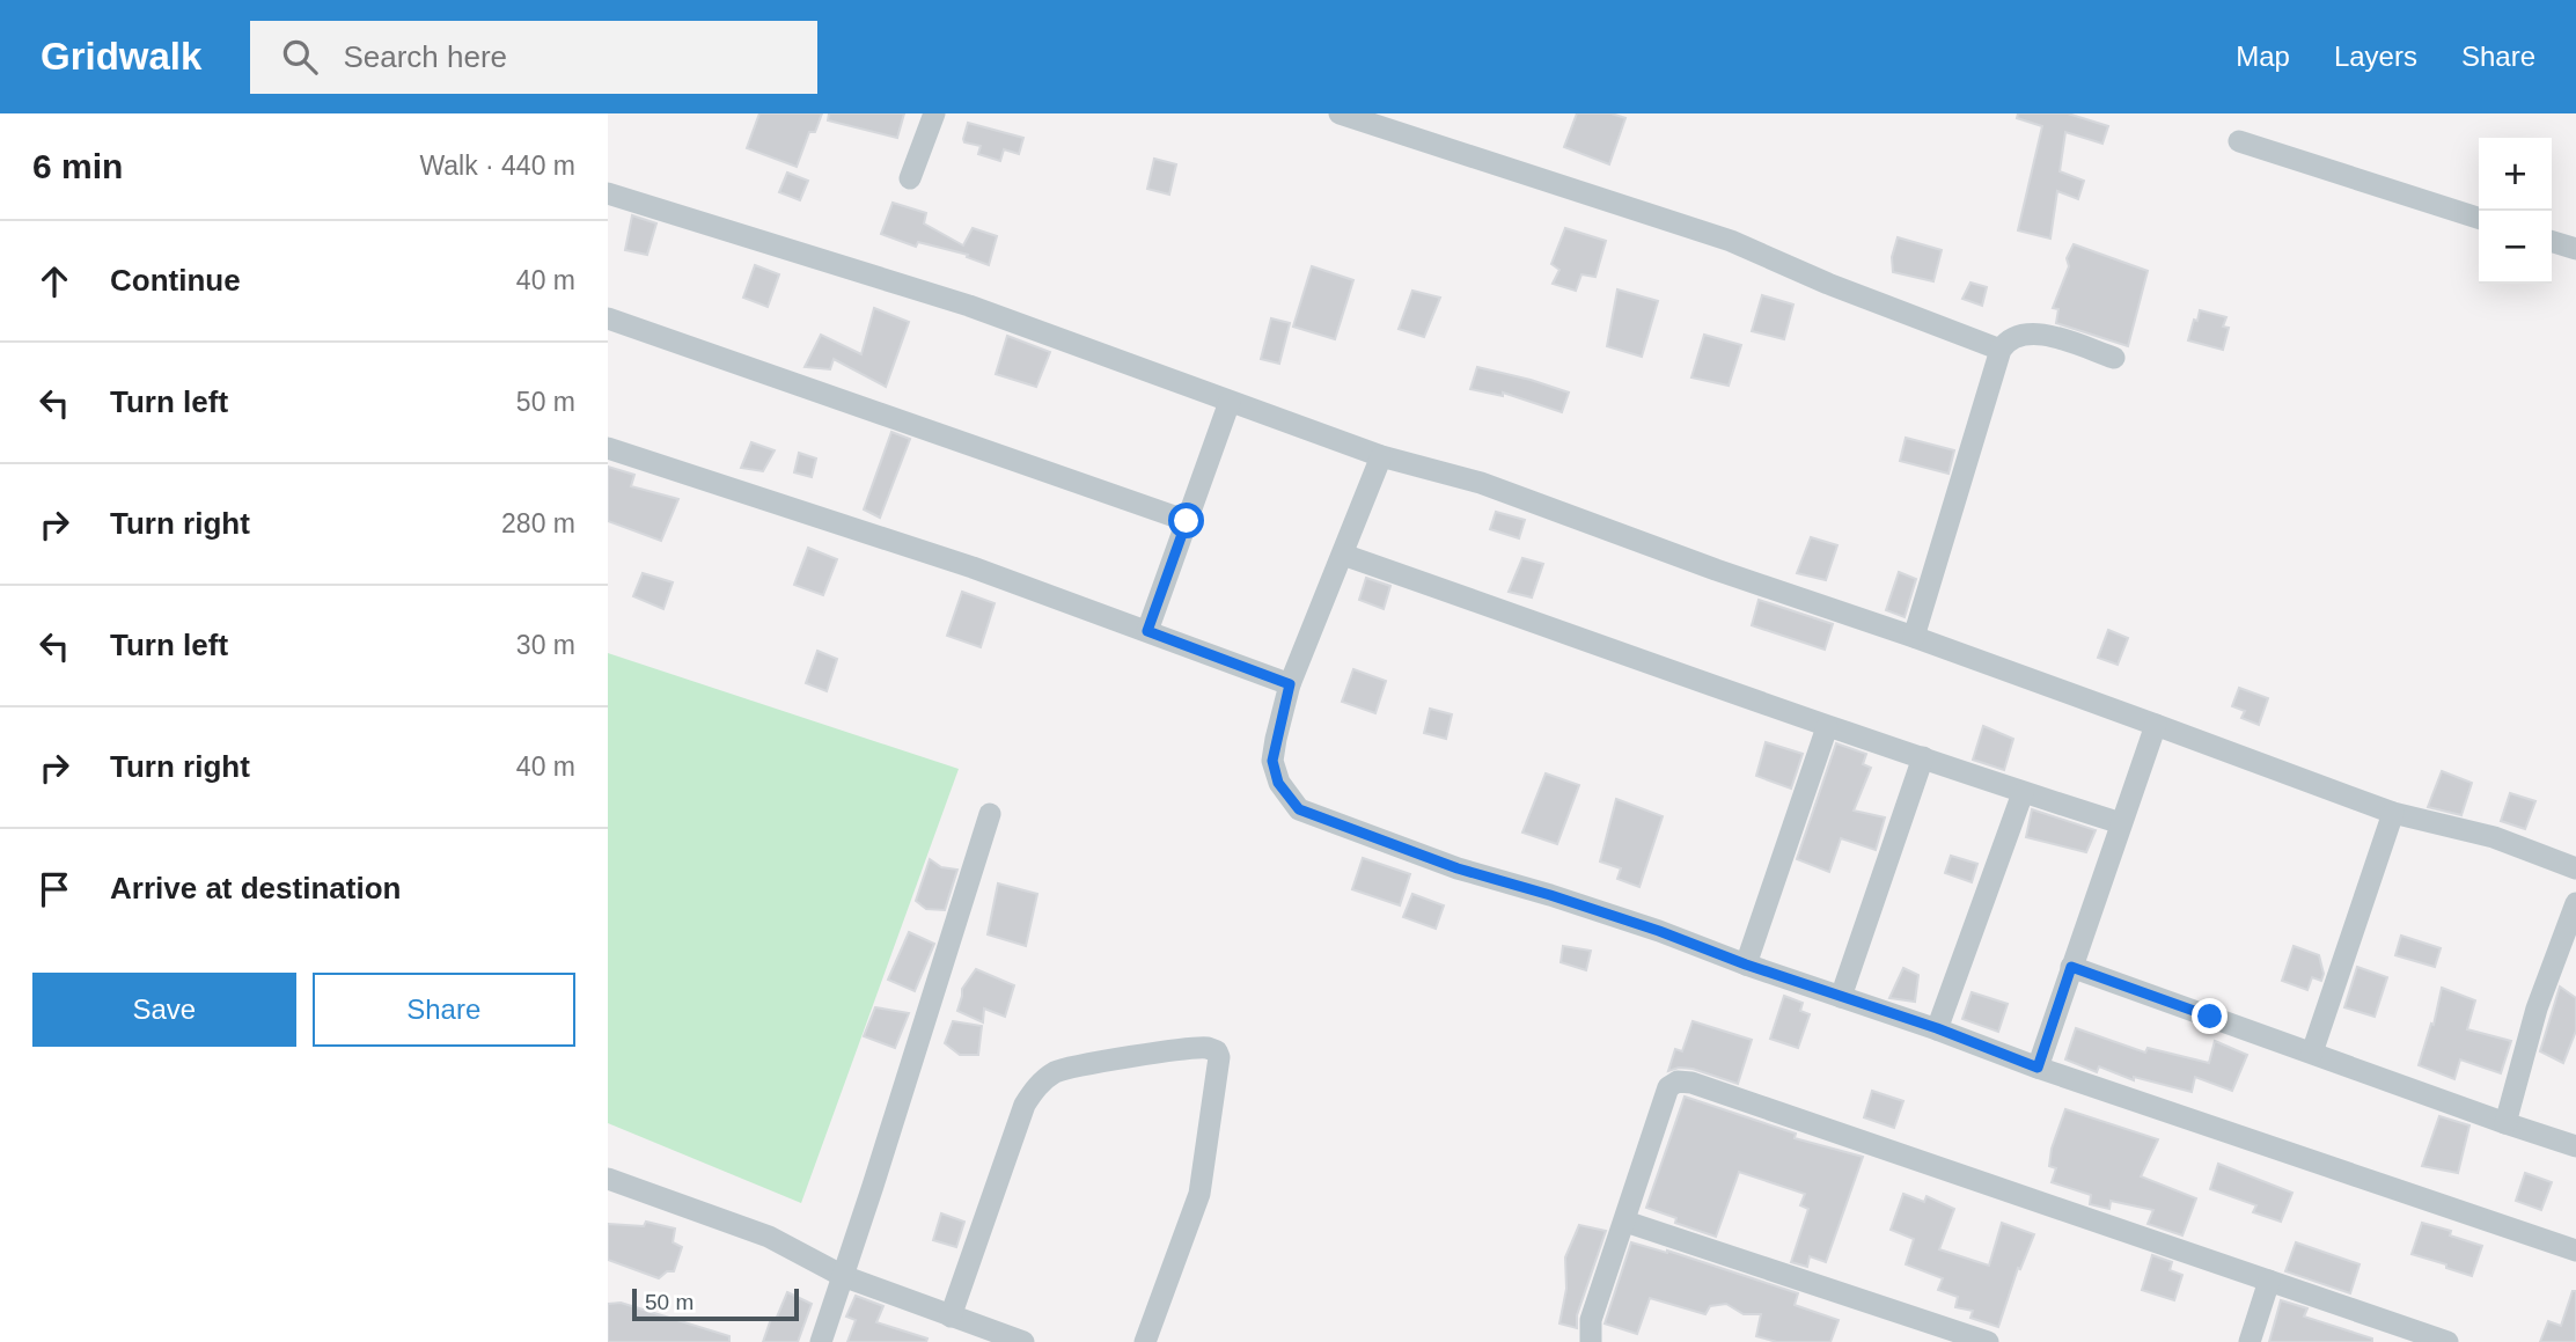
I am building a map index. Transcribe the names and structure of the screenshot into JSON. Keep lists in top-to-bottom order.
{
  "scale_bar": "50 m",
  "page": {
    "header": "Gridwalk",
    "search": "Search here",
    "nav": ["Map", "Layers", "Share"],
    "heading": ["6 min", "Walk · 440 m"],
    "map_buttons": ["+", "−"],
    "list": [
      ["Continue", "40 m"],
      ["Turn left", "50 m"],
      ["Turn right", "280 m"],
      ["Turn left", "30 m"],
      ["Turn right", "40 m"],
      "Arrive at destination"
    ],
    "buttons": ["Save", "Share"],
    "scale": "50 m"
  }
}
